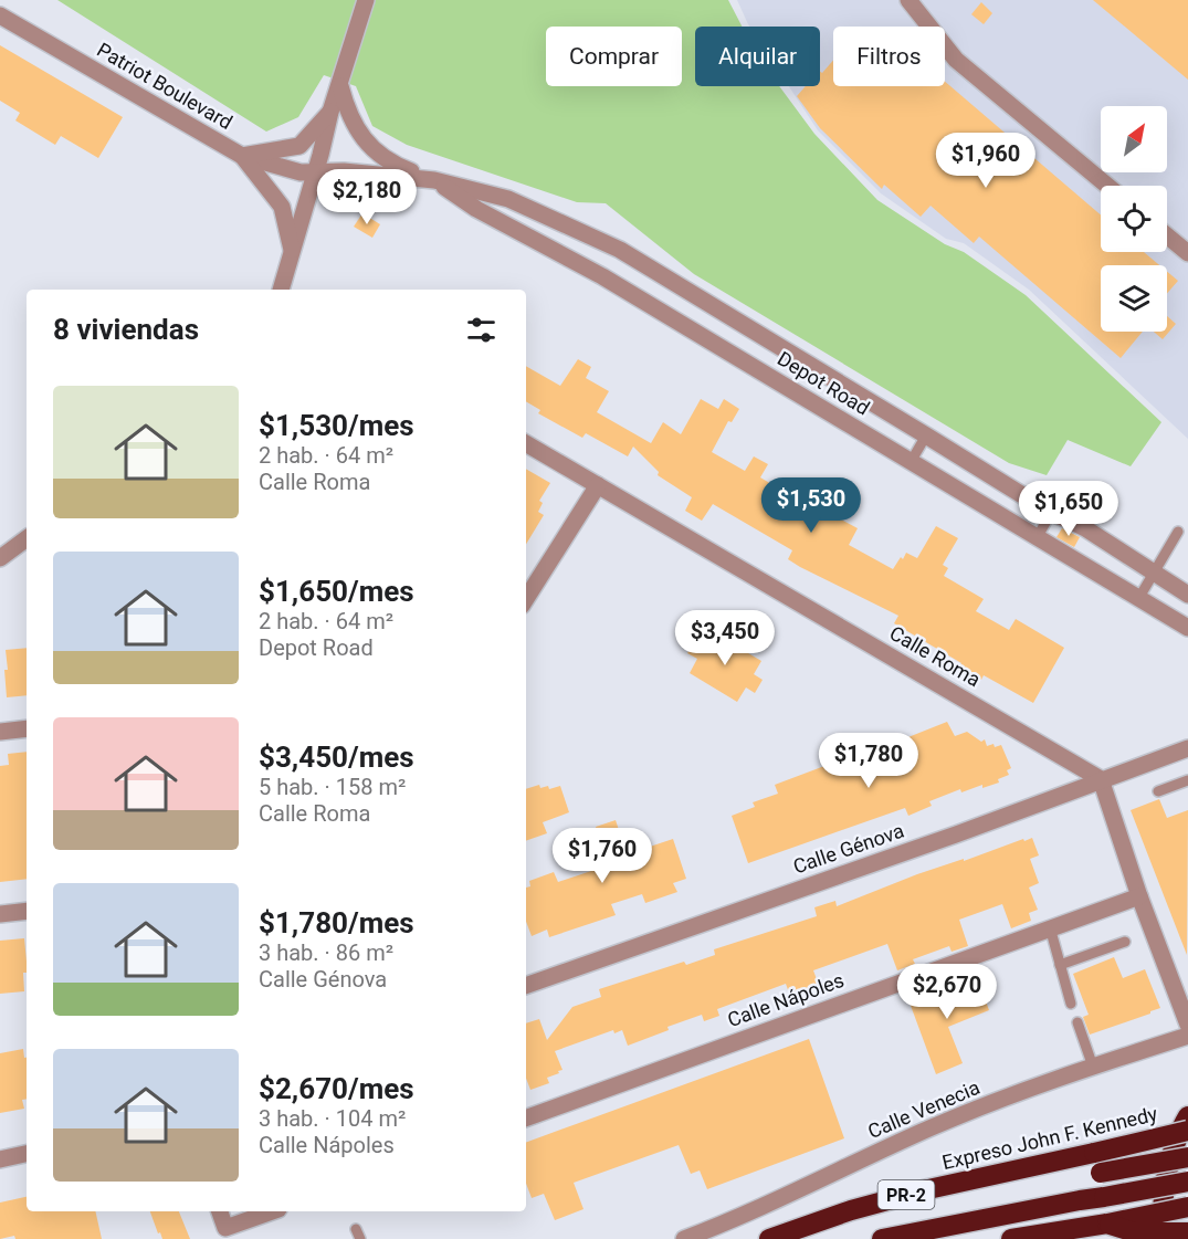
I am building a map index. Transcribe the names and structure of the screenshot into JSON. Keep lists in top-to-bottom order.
{
  "streets": {
    "highway": ["Expreso John F. Kennedy", "PR-2"],
    "street": [
      "Patriot Boulevard",
      "Depot Road",
      "Calle Roma",
      "Calle Génova",
      "Calle Nápoles",
      "Calle Venecia"
    ]
  },
  "crossings": [
    ["Patriot Boulevard", "Depot Road"],
    ["Calle Roma", "Calle Génova"]
  ],
  "north": "top right",
  "page": {
    "chip": ["Comprar", "Alquilar", "Filtros"],
    "price": [
      "$1,960",
      "$2,180",
      "$1,530",
      "$1,650",
      "$3,450",
      "$1,780",
      "$1,760",
      "$2,670"
    ],
    "heading": "8 viviendas",
    "list": [
      {
        "name": "$1,530/mes",
        "note": "2 hab. · 64 m² · Calle Roma"
      },
      {
        "name": "$1,650/mes",
        "note": "2 hab. · 64 m² · Depot Road"
      },
      {
        "name": "$3,450/mes",
        "note": "5 hab. · 158 m² · Calle Roma"
      },
      {
        "name": "$1,780/mes",
        "note": "3 hab. · 86 m² · Calle Génova"
      },
      {
        "name": "$2,670/mes",
        "note": "3 hab. · 104 m² · Calle Nápoles"
      }
    ]
  }
}
